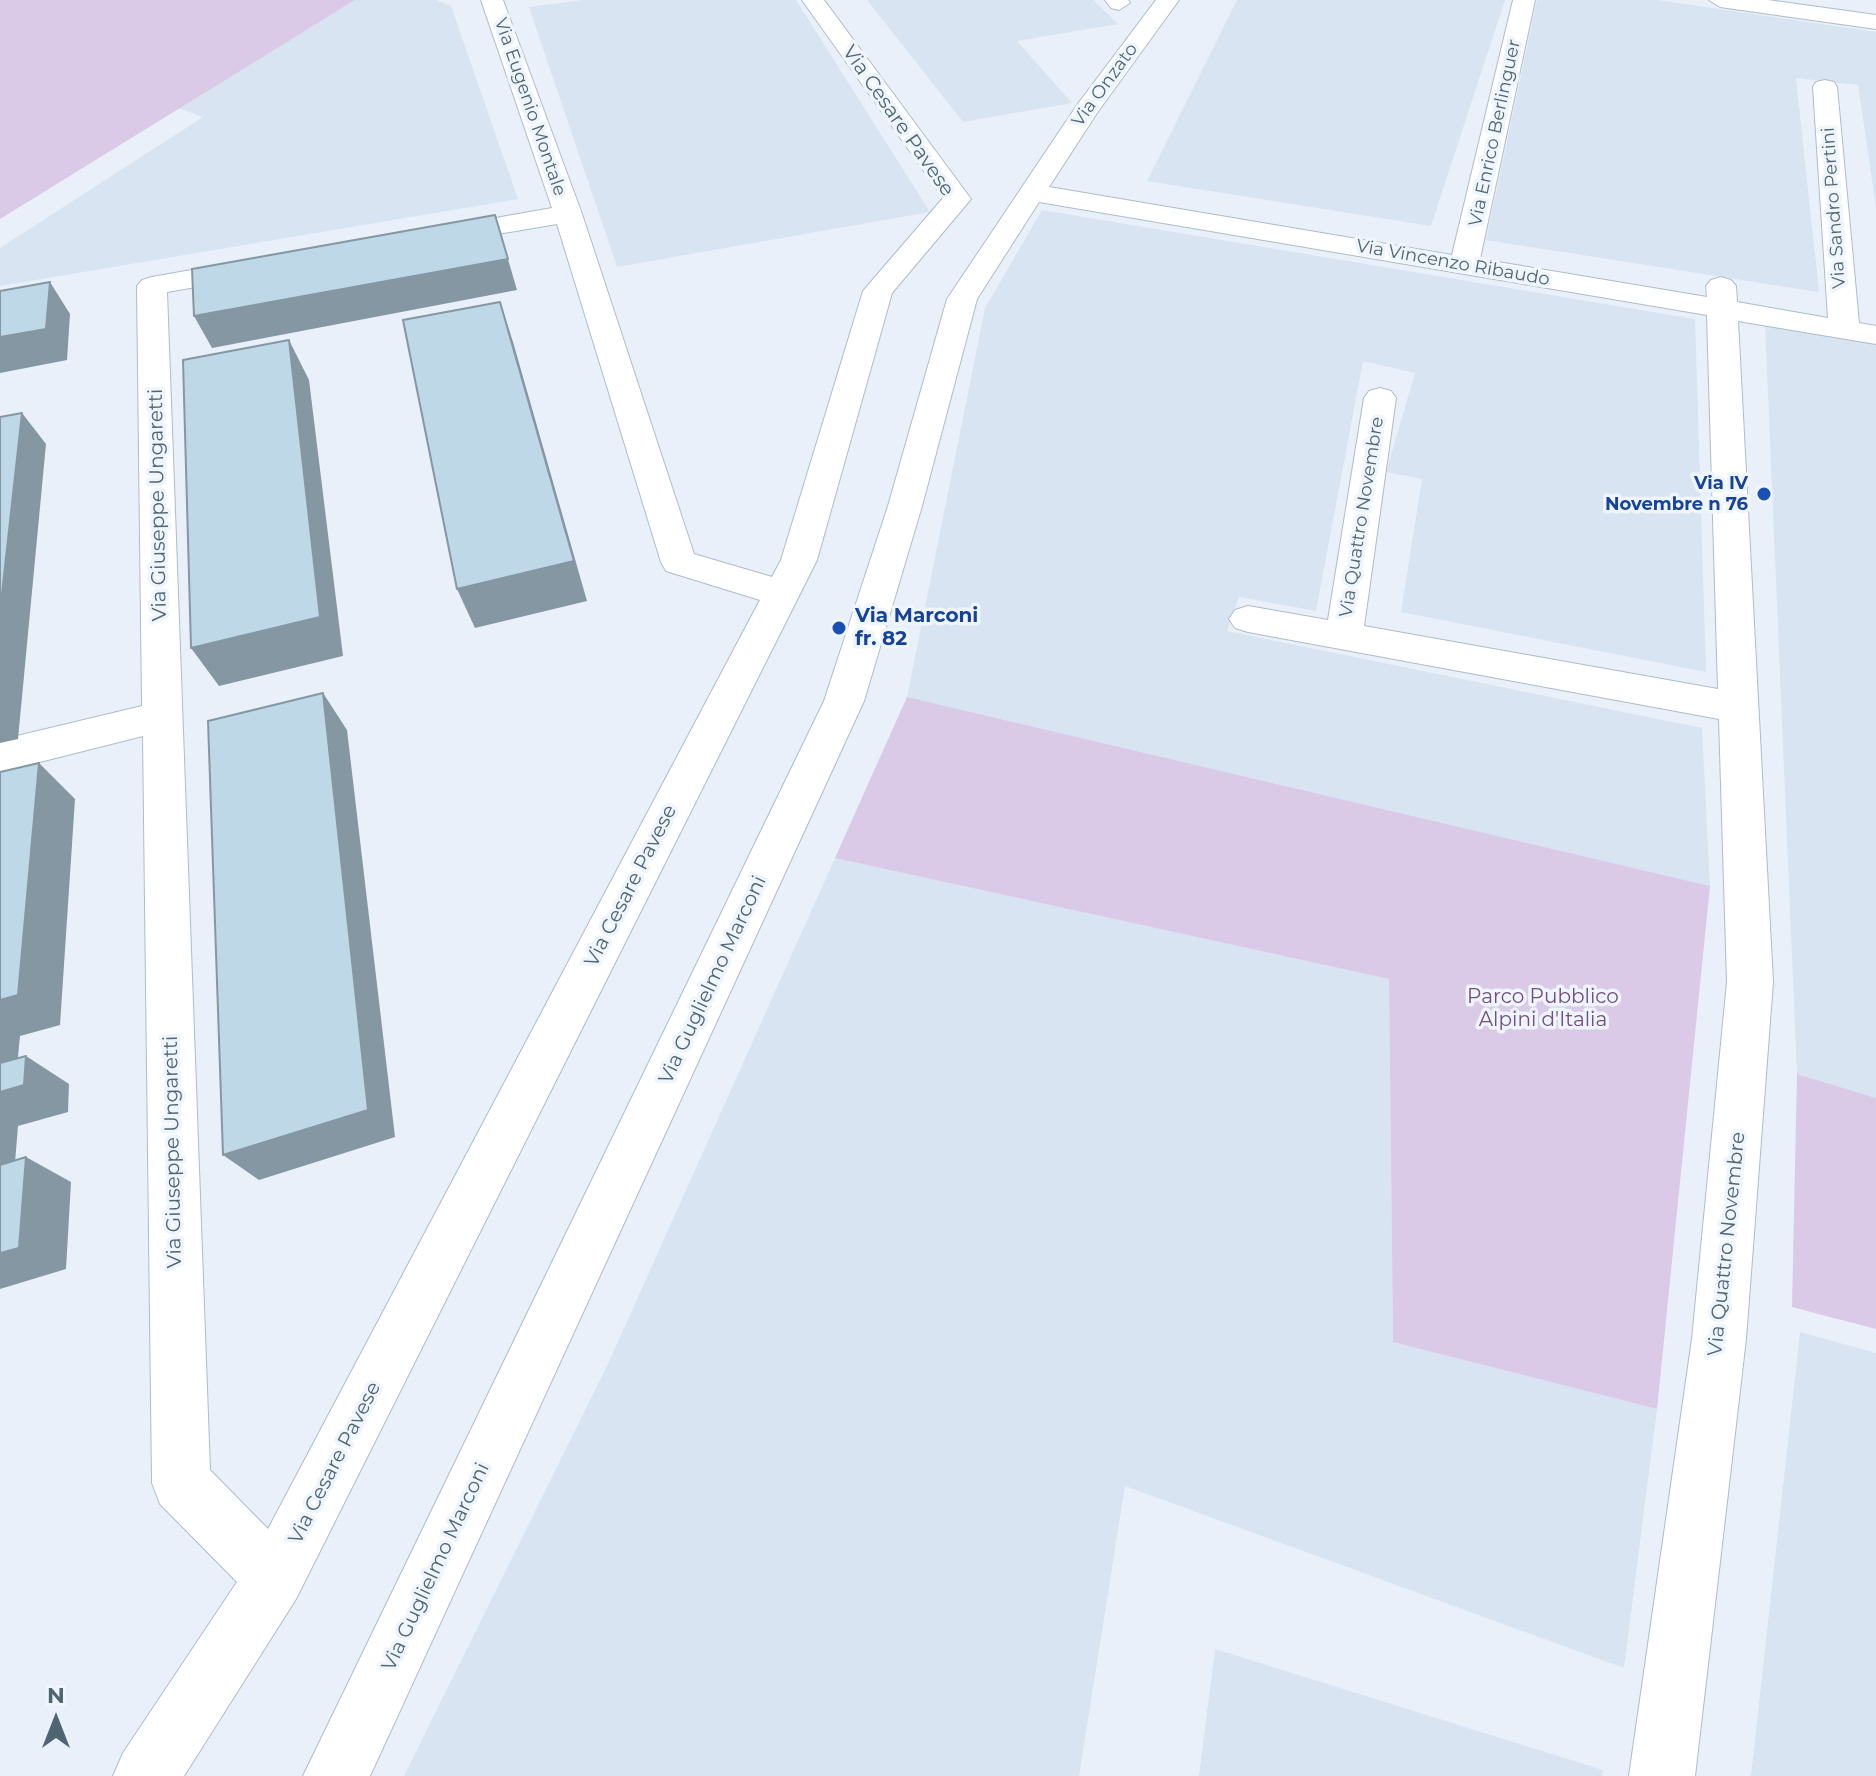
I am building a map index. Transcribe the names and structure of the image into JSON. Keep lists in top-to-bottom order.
{
  "streets": {
    "street": [
      "Via Onzato",
      "Via Eugenio Montale",
      "Via Cesare Pavese",
      "Via Enrico Berlinguer",
      "Via Sandro Pertini",
      "Via Vincenzo Ribaudo",
      "Via Giuseppe Ungaretti",
      "Via Quattro Novembre",
      "Via Guglielmo Marconi"
    ]
  },
  "crossings": [
    ["Via Onzato", "Via Vincenzo Ribaudo"],
    ["Via Onzato", "Via Guglielmo Marconi"],
    ["Via Cesare Pavese", "Via Giuseppe Ungaretti"],
    ["Via Cesare Pavese", "Via Guglielmo Marconi"],
    ["Via Enrico Berlinguer", "Via Vincenzo Ribaudo"],
    ["Via Sandro Pertini", "Via Vincenzo Ribaudo"],
    ["Via Vincenzo Ribaudo", "Via Quattro Novembre"],
    ["Via Vincenzo Ribaudo", "Via Guglielmo Marconi"]
  ],
  "parks": ["Parco Pubblico Alpini d'Italia"],
  "places": ["Via IV Novembre n 76", "Via Marconi fr. 82"],
  "north": "top"
}
